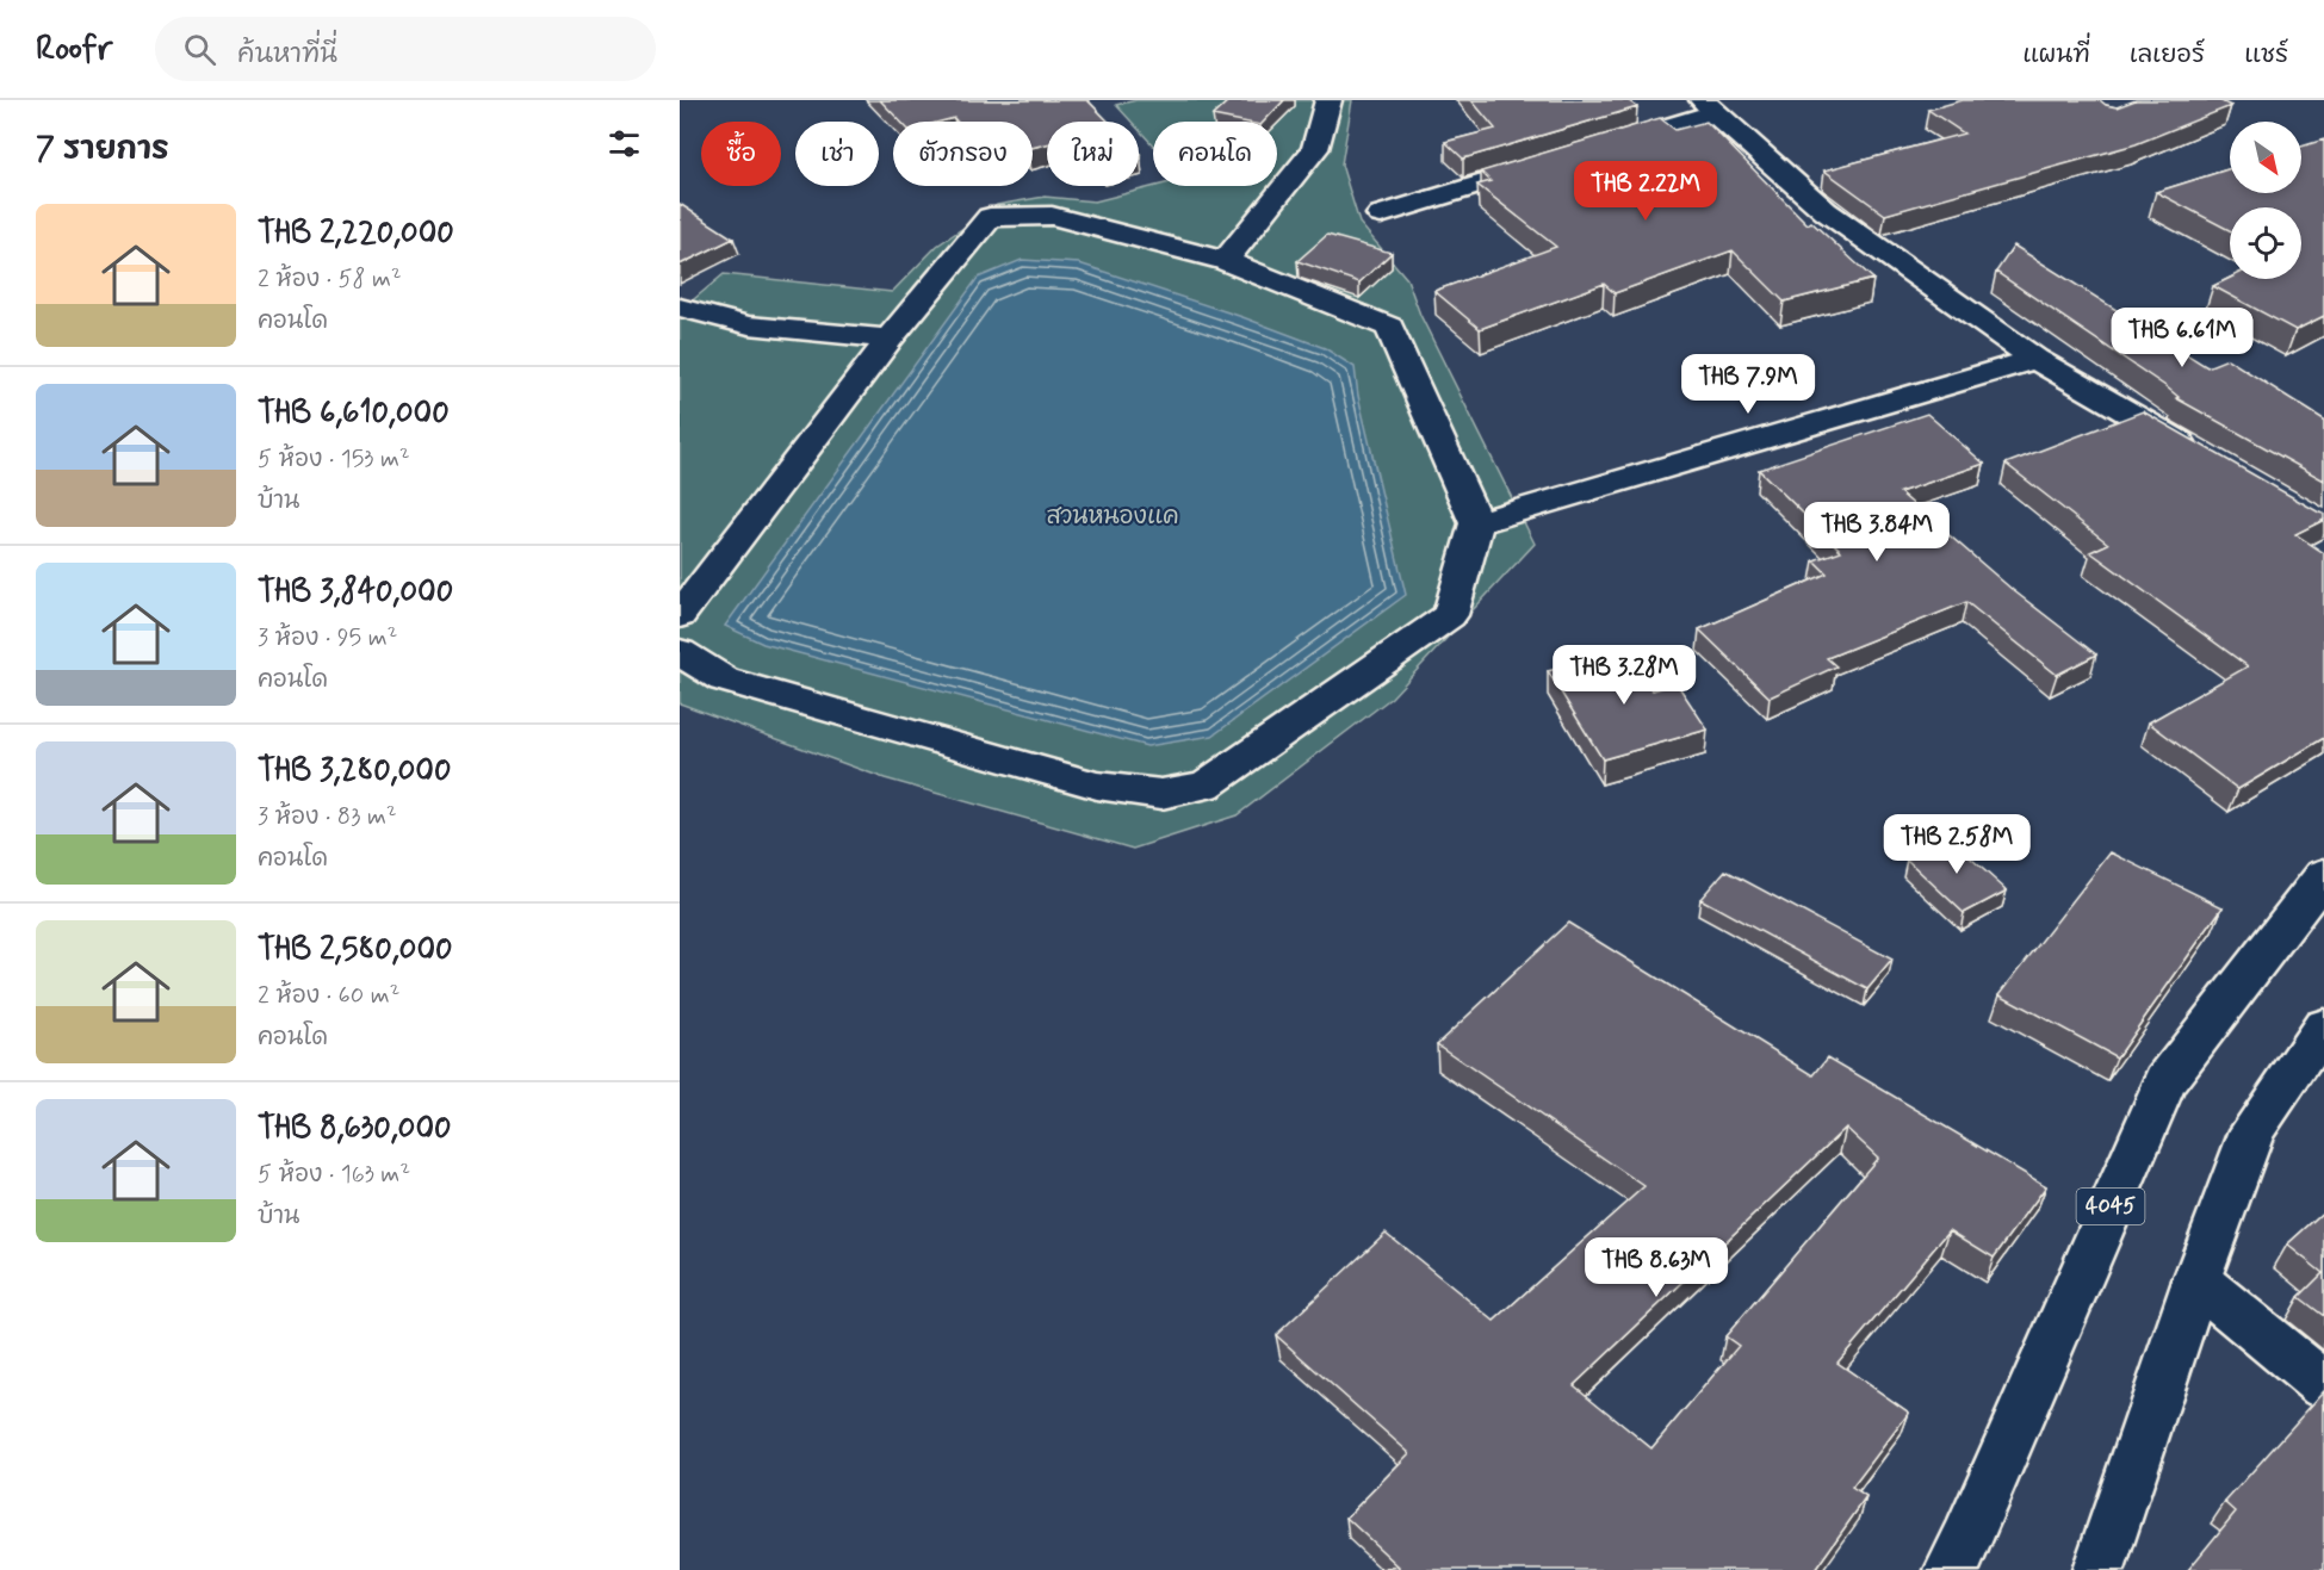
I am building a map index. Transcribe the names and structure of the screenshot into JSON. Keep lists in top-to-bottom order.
{
  "streets": {
    "street": ["4045"]
  },
  "parks": ["สวนหนองแค"],
  "north": "bottom right",
  "page": {
    "header": "Roofr",
    "search": "ค้นหาที่นี่",
    "nav": ["แผนที่", "เลเยอร์", "แชร์"],
    "heading": "7 รายการ",
    "chip": [
      "ซื้อ",
      "เช่า",
      "ตัวกรอง",
      "ใหม่",
      "คอนโด"
    ],
    "price": [
      "THB 2.22M",
      "THB 6.61M",
      "THB 7.9M",
      "THB 3.84M",
      "THB 3.28M",
      "THB 2.58M",
      "THB 8.63M"
    ],
    "list": [
      {
        "name": "THB 2,220,000",
        "note": "2 ห้อง · 58 m² · คอนโด"
      },
      {
        "name": "THB 6,610,000",
        "note": "5 ห้อง · 153 m² · บ้าน"
      },
      {
        "name": "THB 3,840,000",
        "note": "3 ห้อง · 95 m² · คอนโด"
      },
      {
        "name": "THB 3,280,000",
        "note": "3 ห้อง · 83 m² · คอนโด"
      },
      {
        "name": "THB 2,580,000",
        "note": "2 ห้อง · 60 m² · คอนโด"
      },
      {
        "name": "THB 8,630,000",
        "note": "5 ห้อง · 163 m² · บ้าน"
      }
    ]
  }
}
